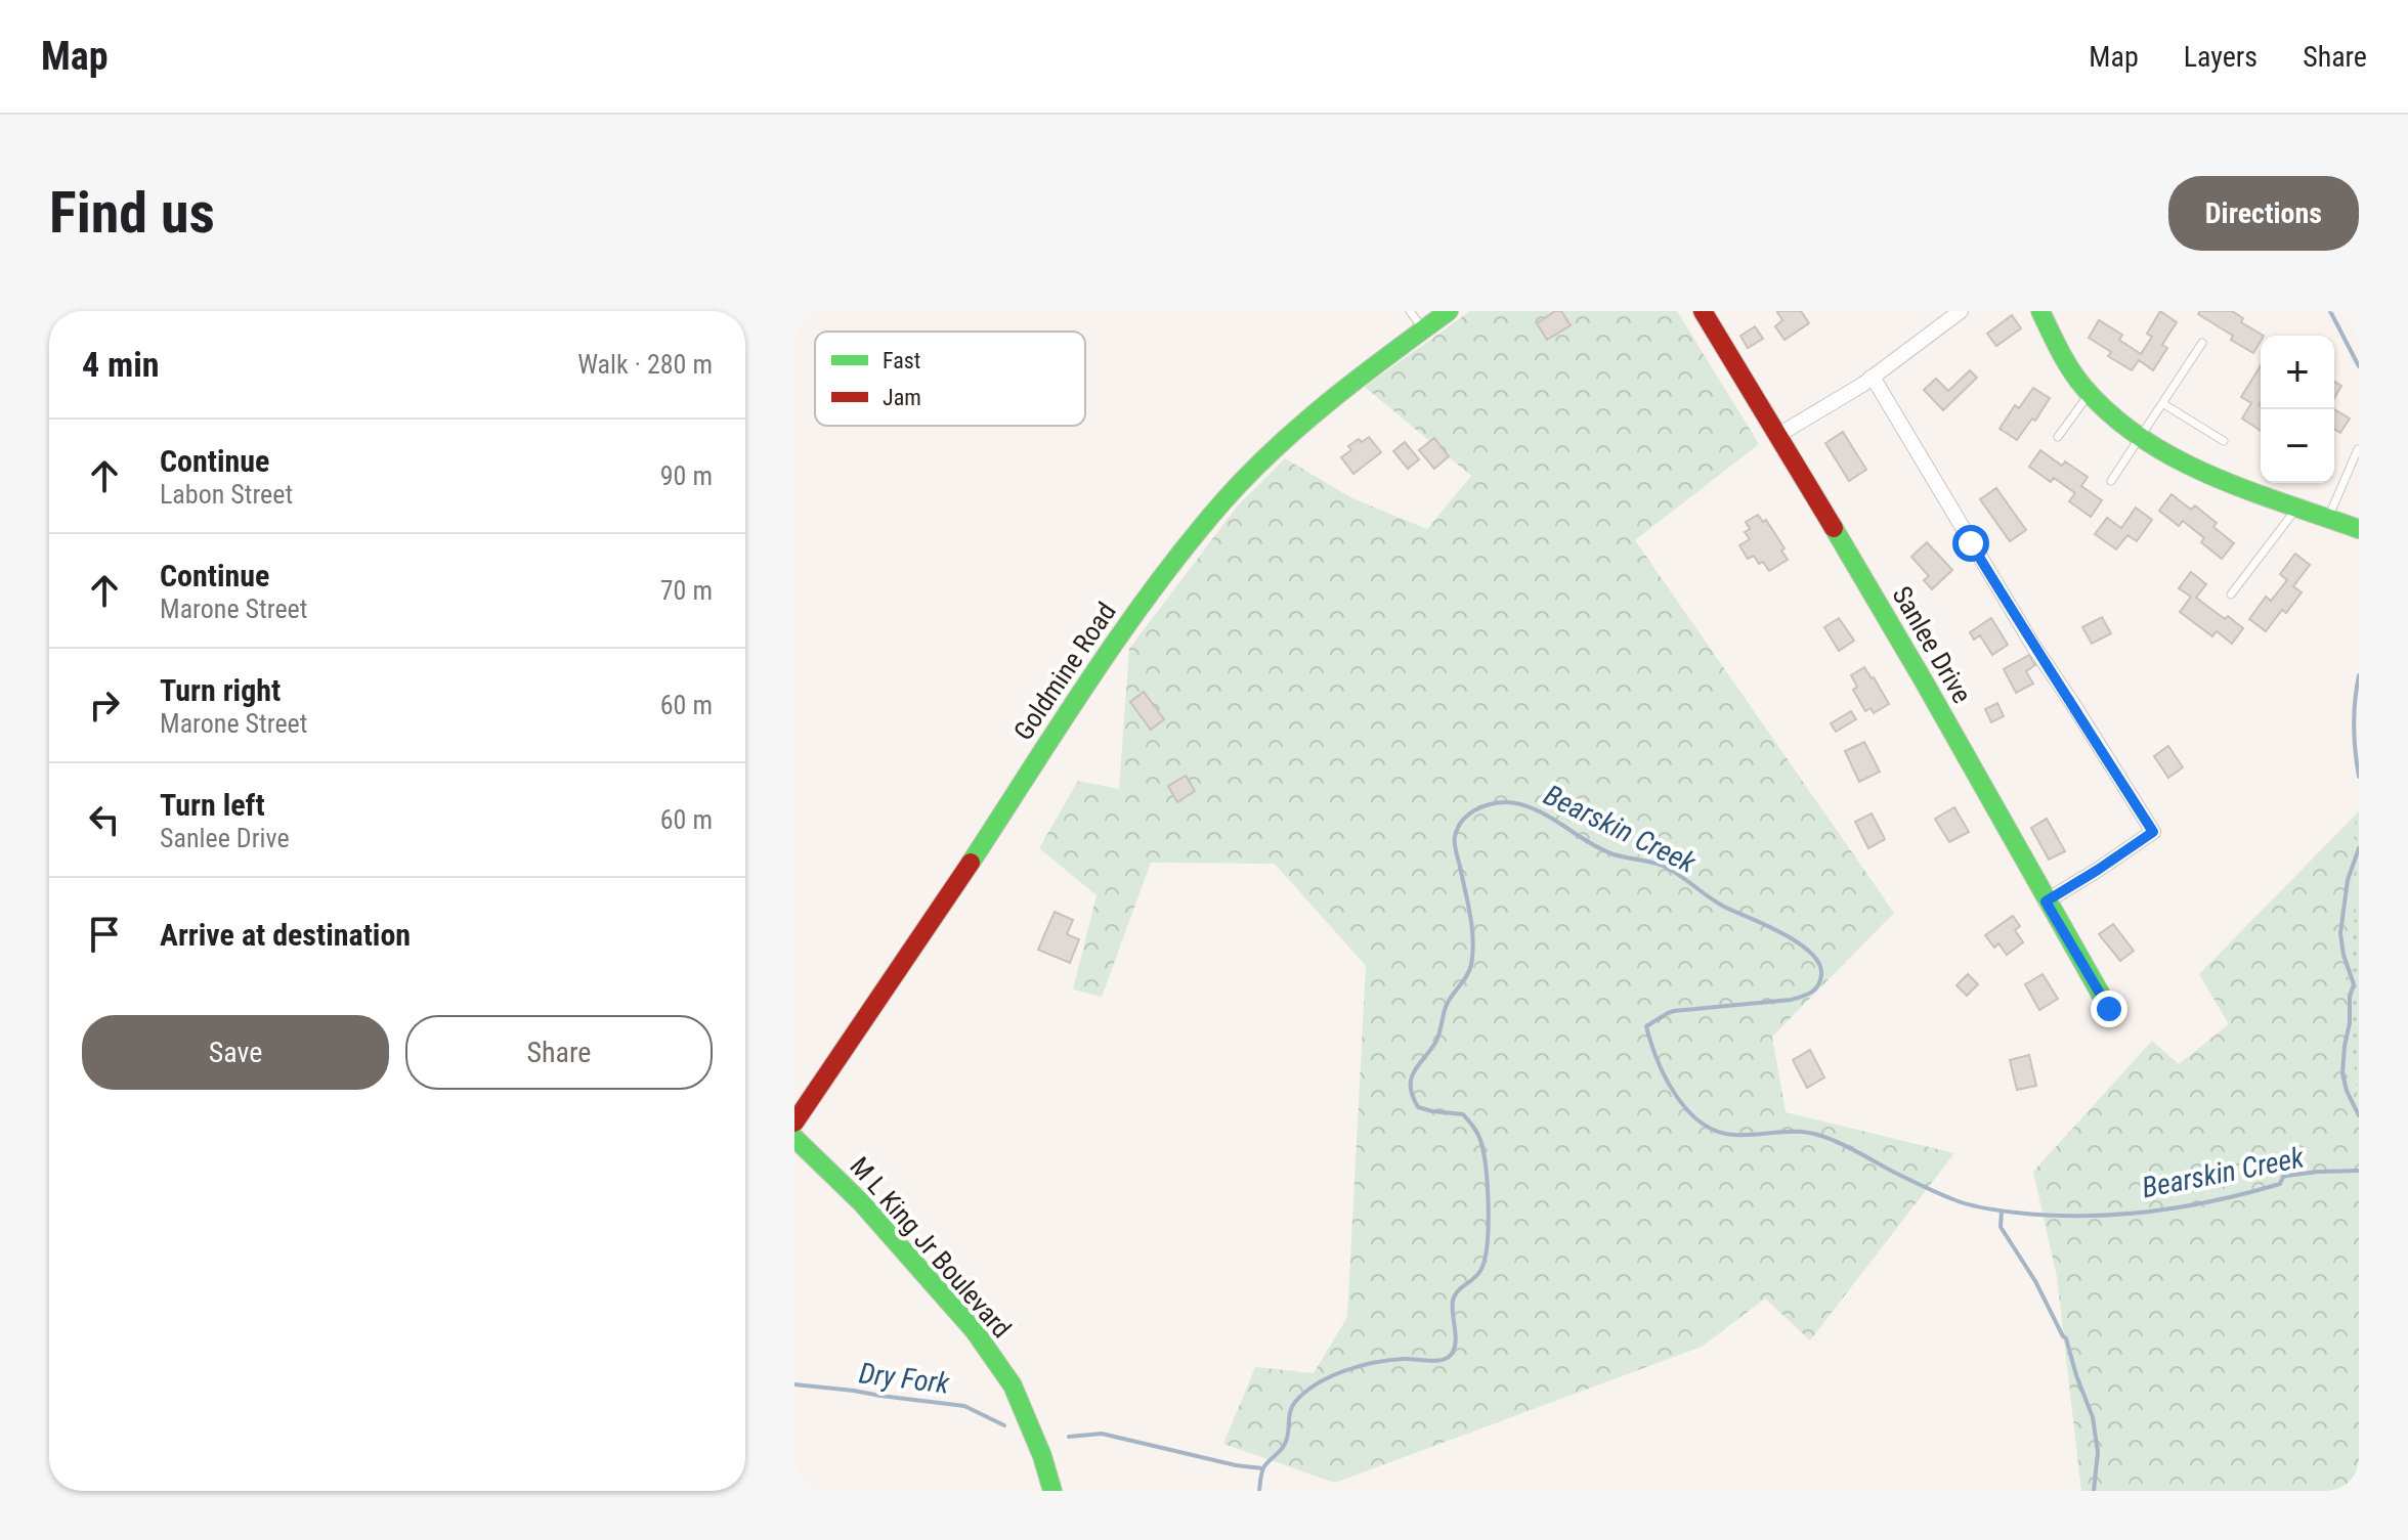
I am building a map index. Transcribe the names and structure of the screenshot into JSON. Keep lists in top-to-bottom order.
{
  "streets": {
    "main road": ["Sanlee Drive", "Goldmine Road", "M L King Jr Boulevard"]
  },
  "water": ["Bearskin Creek", "Dry Fork"],
  "legend": ["Fast", "Jam"],
  "page": {
    "header": "Map",
    "nav": ["Map", "Layers", "Share"],
    "buttons": [
      "Directions",
      ["Save", "Share"]
    ],
    "title": "Find us",
    "heading": ["4 min", "Walk · 280 m"],
    "map_buttons": ["+", "−"],
    "list": [
      ["Continue", "Labon Street", "90 m"],
      ["Continue", "Marone Street", "70 m"],
      ["Turn right", "Marone Street", "60 m"],
      ["Turn left", "Sanlee Drive", "60 m"],
      "Arrive at destination"
    ]
  }
}
